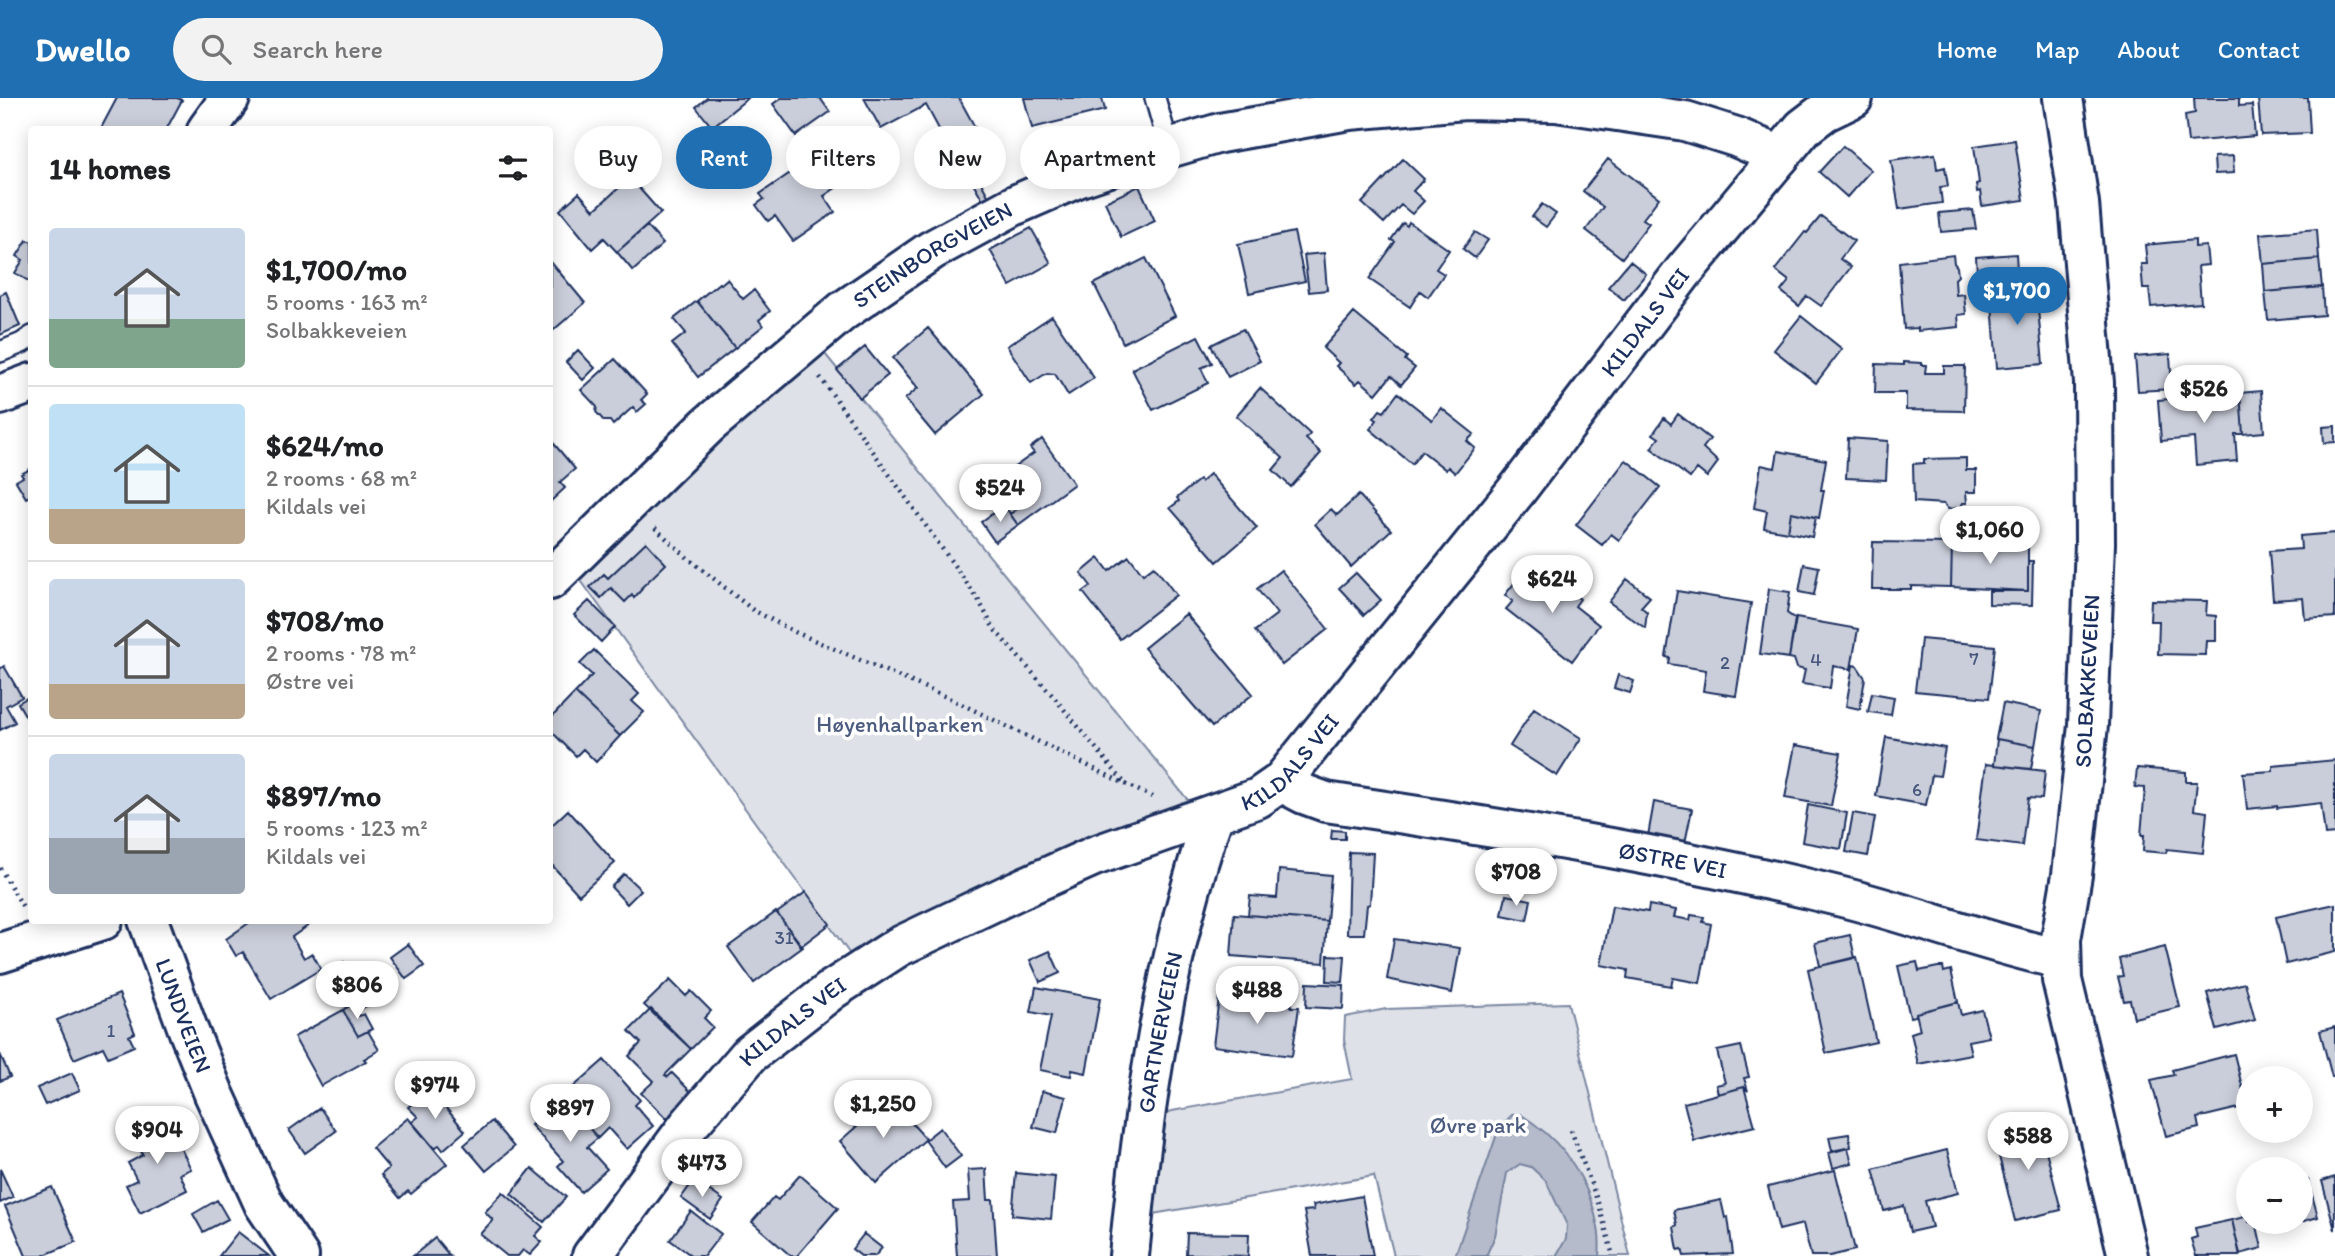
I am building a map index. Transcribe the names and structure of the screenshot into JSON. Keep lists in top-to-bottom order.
{
  "streets": {
    "street": [
      "STEINBORGVEIEN",
      "KILDALS VEI",
      "SOLBAKKEVEIEN",
      "ØSTRE VEI",
      "LUNDVEIEN",
      "GARTNERVEIEN"
    ]
  },
  "crossings": [
    ["STEINBORGVEIEN", "KILDALS VEI"],
    ["KILDALS VEI", "ØSTRE VEI"],
    ["KILDALS VEI", "GARTNERVEIEN"],
    ["SOLBAKKEVEIEN", "ØSTRE VEI"]
  ],
  "parks": ["Høyenhallparken", "Øvre park"],
  "house_numbers": [
    "7",
    "4",
    "2",
    "6",
    "31",
    "1"
  ],
  "page": {
    "header": "Dwello",
    "search": "Search here",
    "nav": [
      "Home",
      "Map",
      "About",
      "Contact"
    ],
    "chip": [
      "Buy",
      "Rent",
      "Filters",
      "New",
      "Apartment"
    ],
    "heading": "14 homes",
    "list": [
      {
        "name": "$1,700/mo",
        "note": "5 rooms · 163 m² · Solbakkeveien"
      },
      {
        "name": "$624/mo",
        "note": "2 rooms · 68 m² · Kildals vei"
      },
      {
        "name": "$708/mo",
        "note": "2 rooms · 78 m² · Østre vei"
      },
      {
        "name": "$897/mo",
        "note": "5 rooms · 123 m² · Kildals vei"
      }
    ],
    "price": [
      "$1,700",
      "$526",
      "$524",
      "$1,060",
      "$624",
      "$708",
      "$806",
      "$488",
      "$974",
      "$1,250",
      "$897",
      "$904",
      "$588",
      "$473"
    ],
    "map_buttons": ["+", "−"]
  }
}
